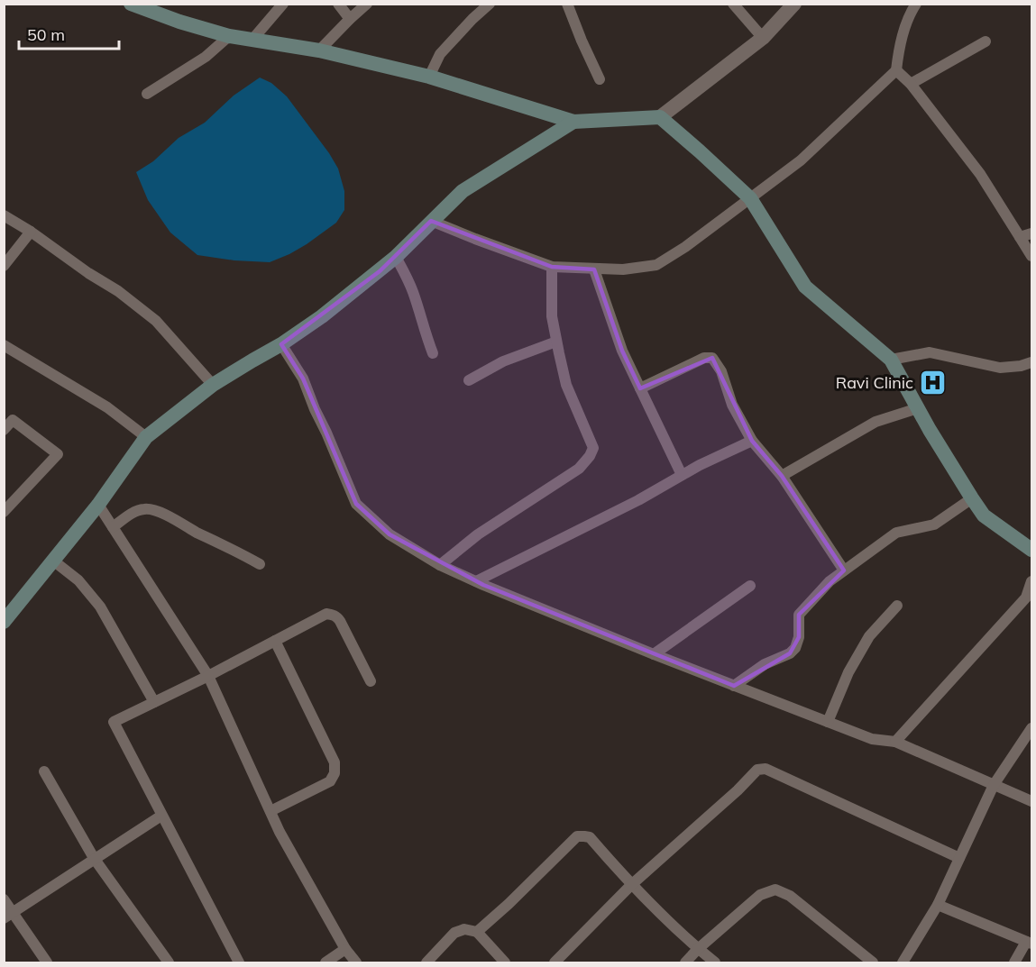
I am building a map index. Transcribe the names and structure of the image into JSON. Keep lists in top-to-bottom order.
{
  "places": {
    "hospital": ["Ravi Clinic"]
  },
  "scale_bar": "50 m"
}
